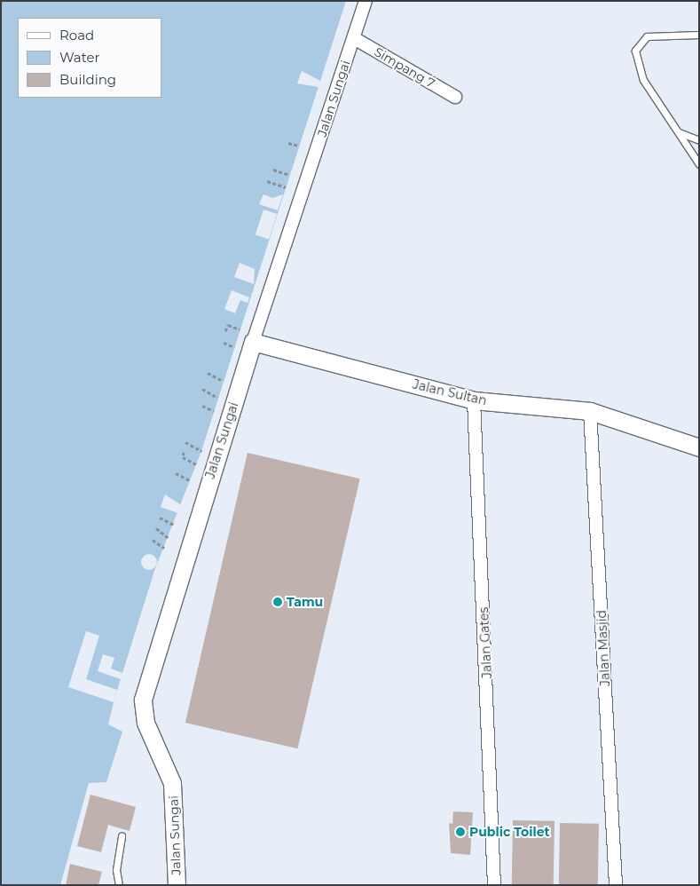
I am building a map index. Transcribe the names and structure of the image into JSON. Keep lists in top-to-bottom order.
{
  "streets": {
    "street": [
      "Simpang 7",
      "Jalan Sungai",
      "Jalan Sultan",
      "Jalan Gates",
      "Jalan Masjid"
    ]
  },
  "crossings": [
    ["Simpang 7", "Jalan Sungai"],
    ["Jalan Sungai", "Jalan Sultan"],
    ["Jalan Sultan", "Jalan Gates"],
    ["Jalan Sultan", "Jalan Masjid"]
  ],
  "places": ["Tamu", "Public Toilet"],
  "legend": ["Road", "Water", "Building"]
}
